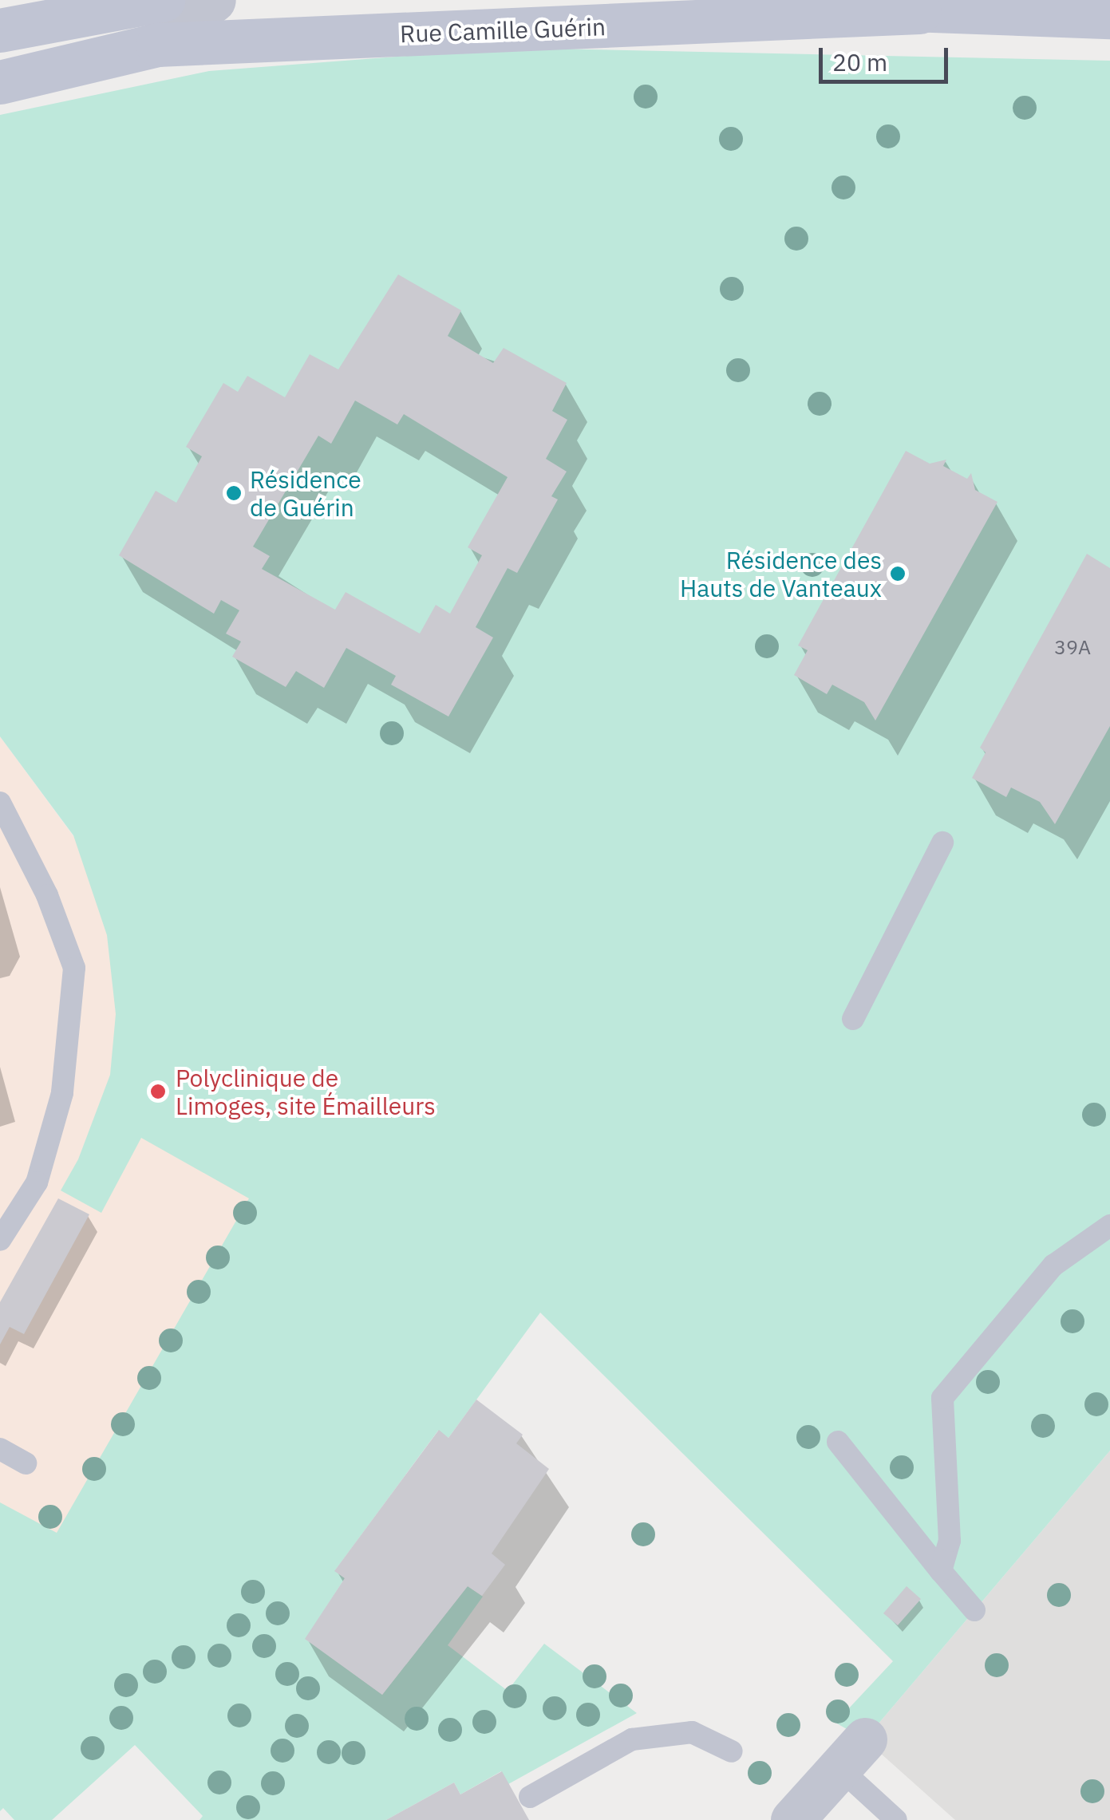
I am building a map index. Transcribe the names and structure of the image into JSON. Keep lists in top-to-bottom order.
{
  "streets": {
    "main road": ["Rue Camille Guérin"]
  },
  "places": ["Résidence de Guérin", "Résidence des Hauts de Vanteaux", "Polyclinique de Limoges, site Émailleurs"],
  "house_numbers": ["39A"],
  "scale_bar": "20 m"
}
